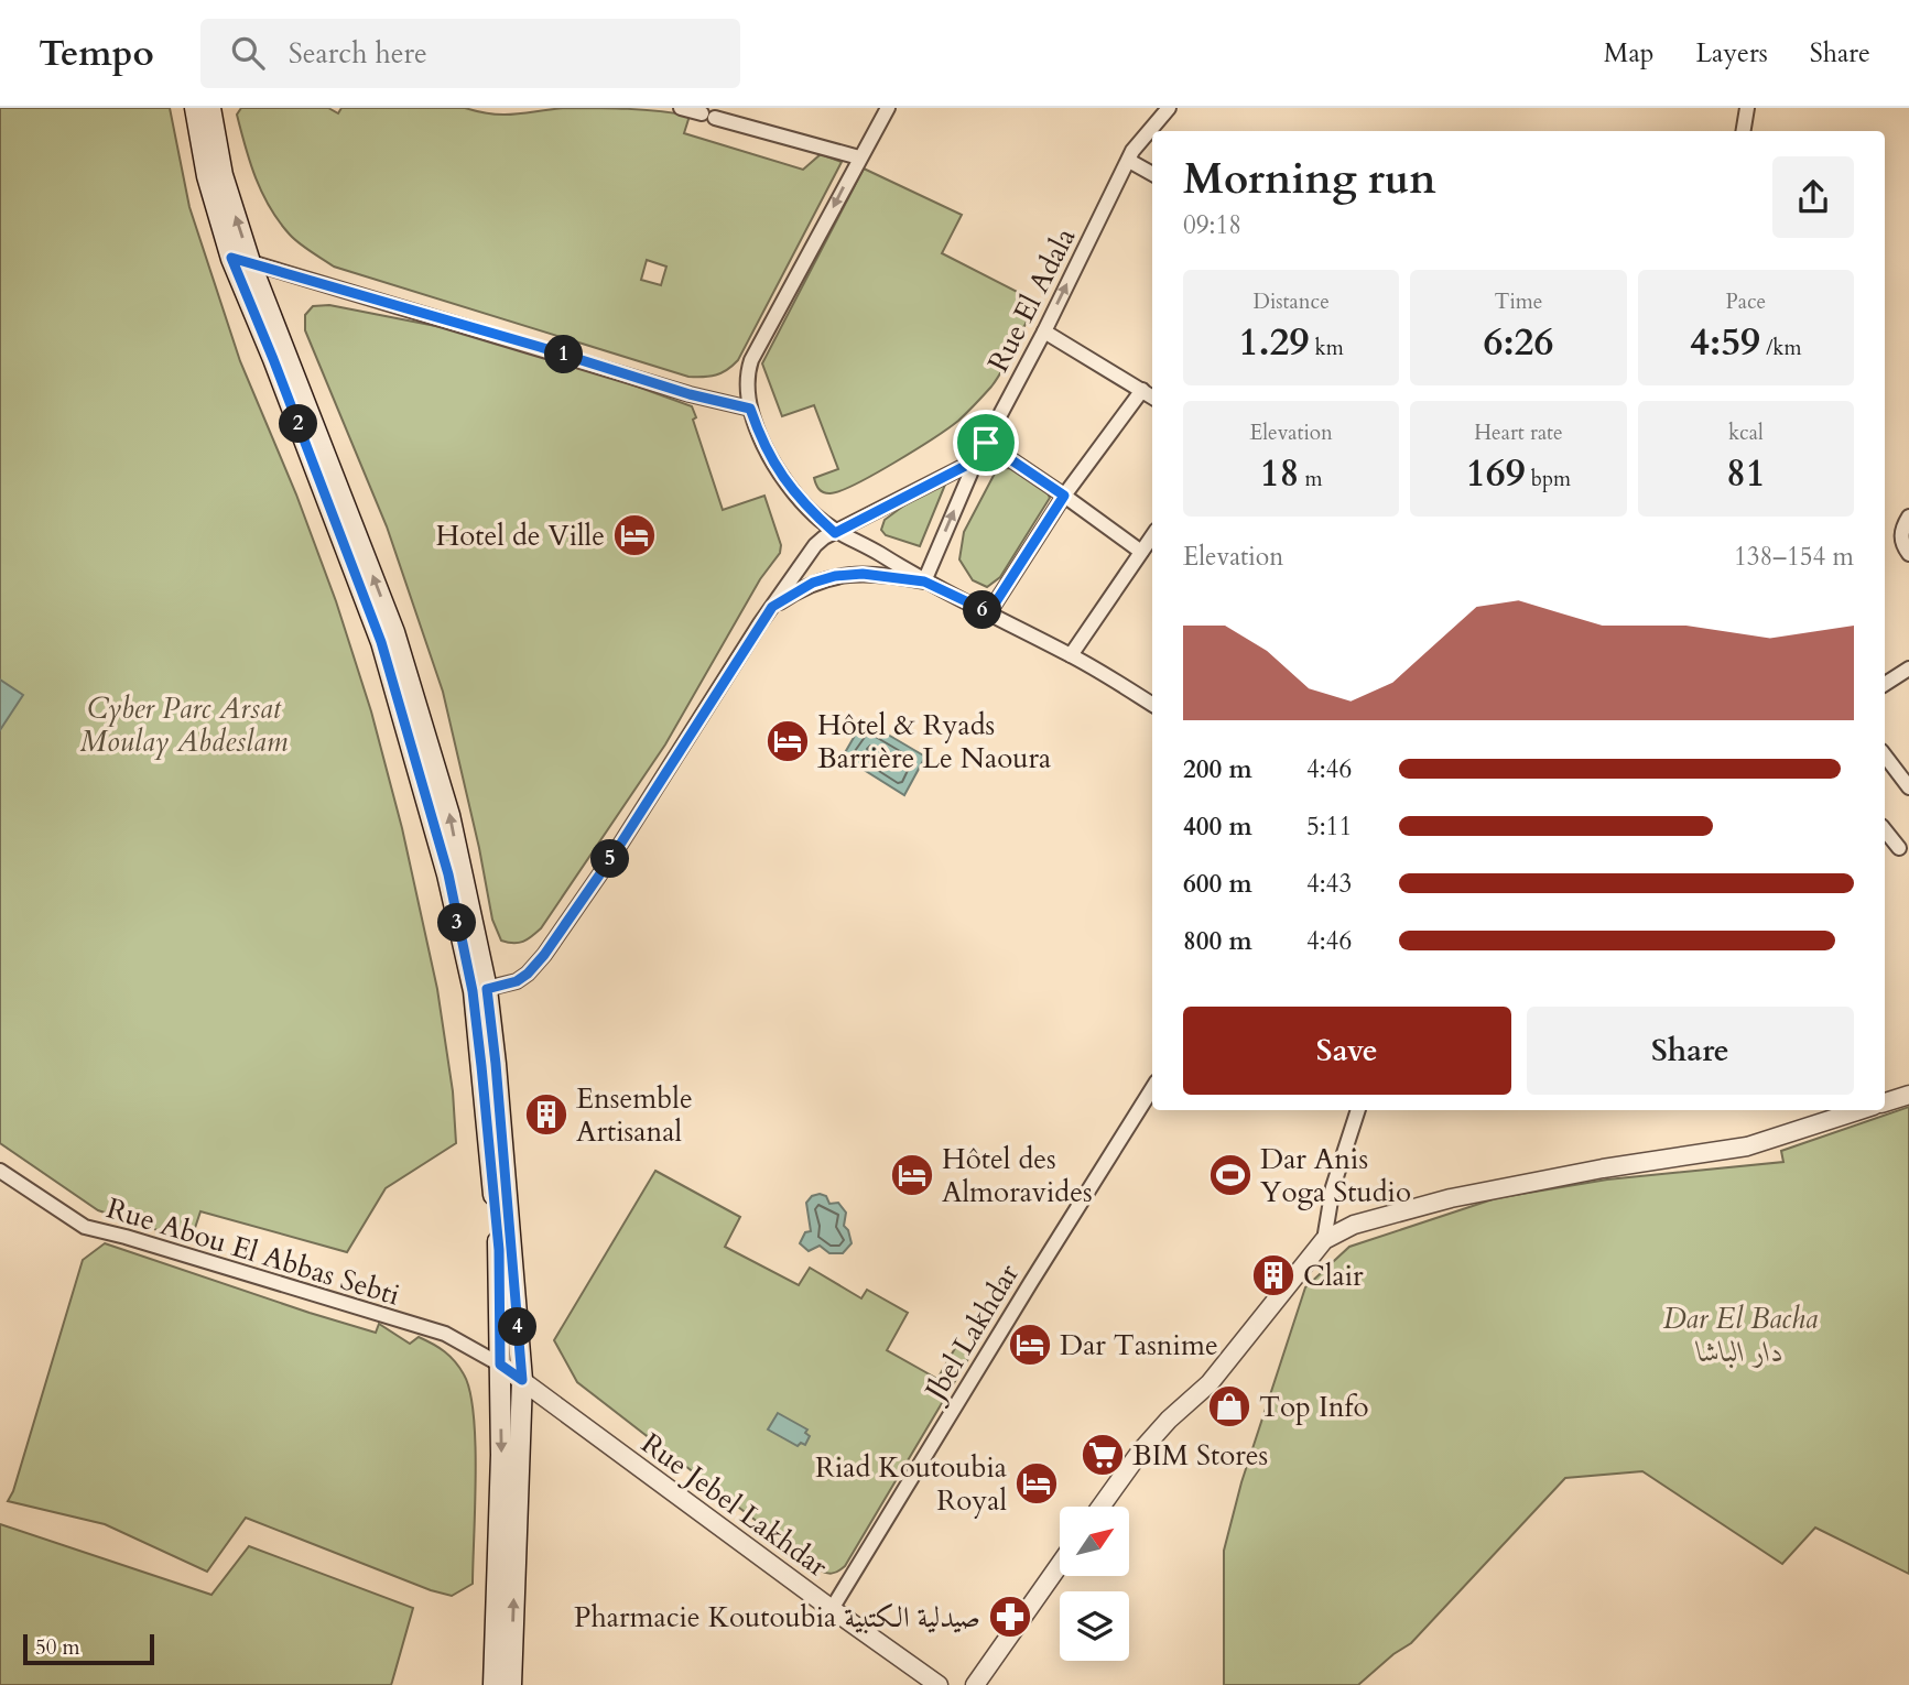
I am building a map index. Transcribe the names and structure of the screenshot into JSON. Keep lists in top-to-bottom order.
{
  "streets": {
    "street": [
      "Rue El Adala",
      "Rue Abou El Abbas Sebti",
      "Jbel Lakhdar",
      "Rue Jebel Lakhdar"
    ]
  },
  "crossings": [
    ["Rue Abou El Abbas Sebti", "Rue Jebel Lakhdar"],
    ["Jbel Lakhdar", "Rue Jebel Lakhdar"]
  ],
  "parks": ["Cyber Parc Arsat Moulay Abdeslam", "Dar El Bacha دار الباشا"],
  "places": {
    "hotel": [
      "Hotel de Ville",
      "Hôtel & Ryads Barrière Le Naoura",
      "Hôtel des Almoravides",
      "Dar Tasnime",
      "Riad Koutoubia Royal"
    ],
    "building": ["Ensemble Artisanal", "Clair"],
    "sports": ["Dar Anis Yoga Studio"],
    "shop": ["Top Info"],
    "supermarket": ["BIM Stores"],
    "pharmacy": ["Pharmacie Koutoubia صيدلية الكتبية"]
  },
  "scale_bar": "50 m",
  "north": "top right",
  "page": {
    "header": "Tempo",
    "search": "Search here",
    "nav": ["Map", "Layers", "Share"],
    "heading": ["Morning run", "09:18"],
    "stats": [
      ["Distance", "1.29 km"],
      ["Time", "6:26"],
      ["Pace", "4:59 /km"],
      ["Elevation", "18 m"],
      ["Heart rate", "169 bpm"],
      ["kcal", "81"]
    ],
    "pins": [
      "1",
      "2",
      "6",
      "5",
      "3",
      "4"
    ],
    "chart": ["Elevation", "138–154 m"],
    "list": [
      {
        "name": "200 m",
        "note": "4:46"
      },
      {
        "name": "400 m",
        "note": "5:11"
      },
      {
        "name": "600 m",
        "note": "4:43"
      },
      {
        "name": "800 m",
        "note": "4:46"
      }
    ],
    "buttons": ["Save", "Share"],
    "scale": "50 m"
  }
}
